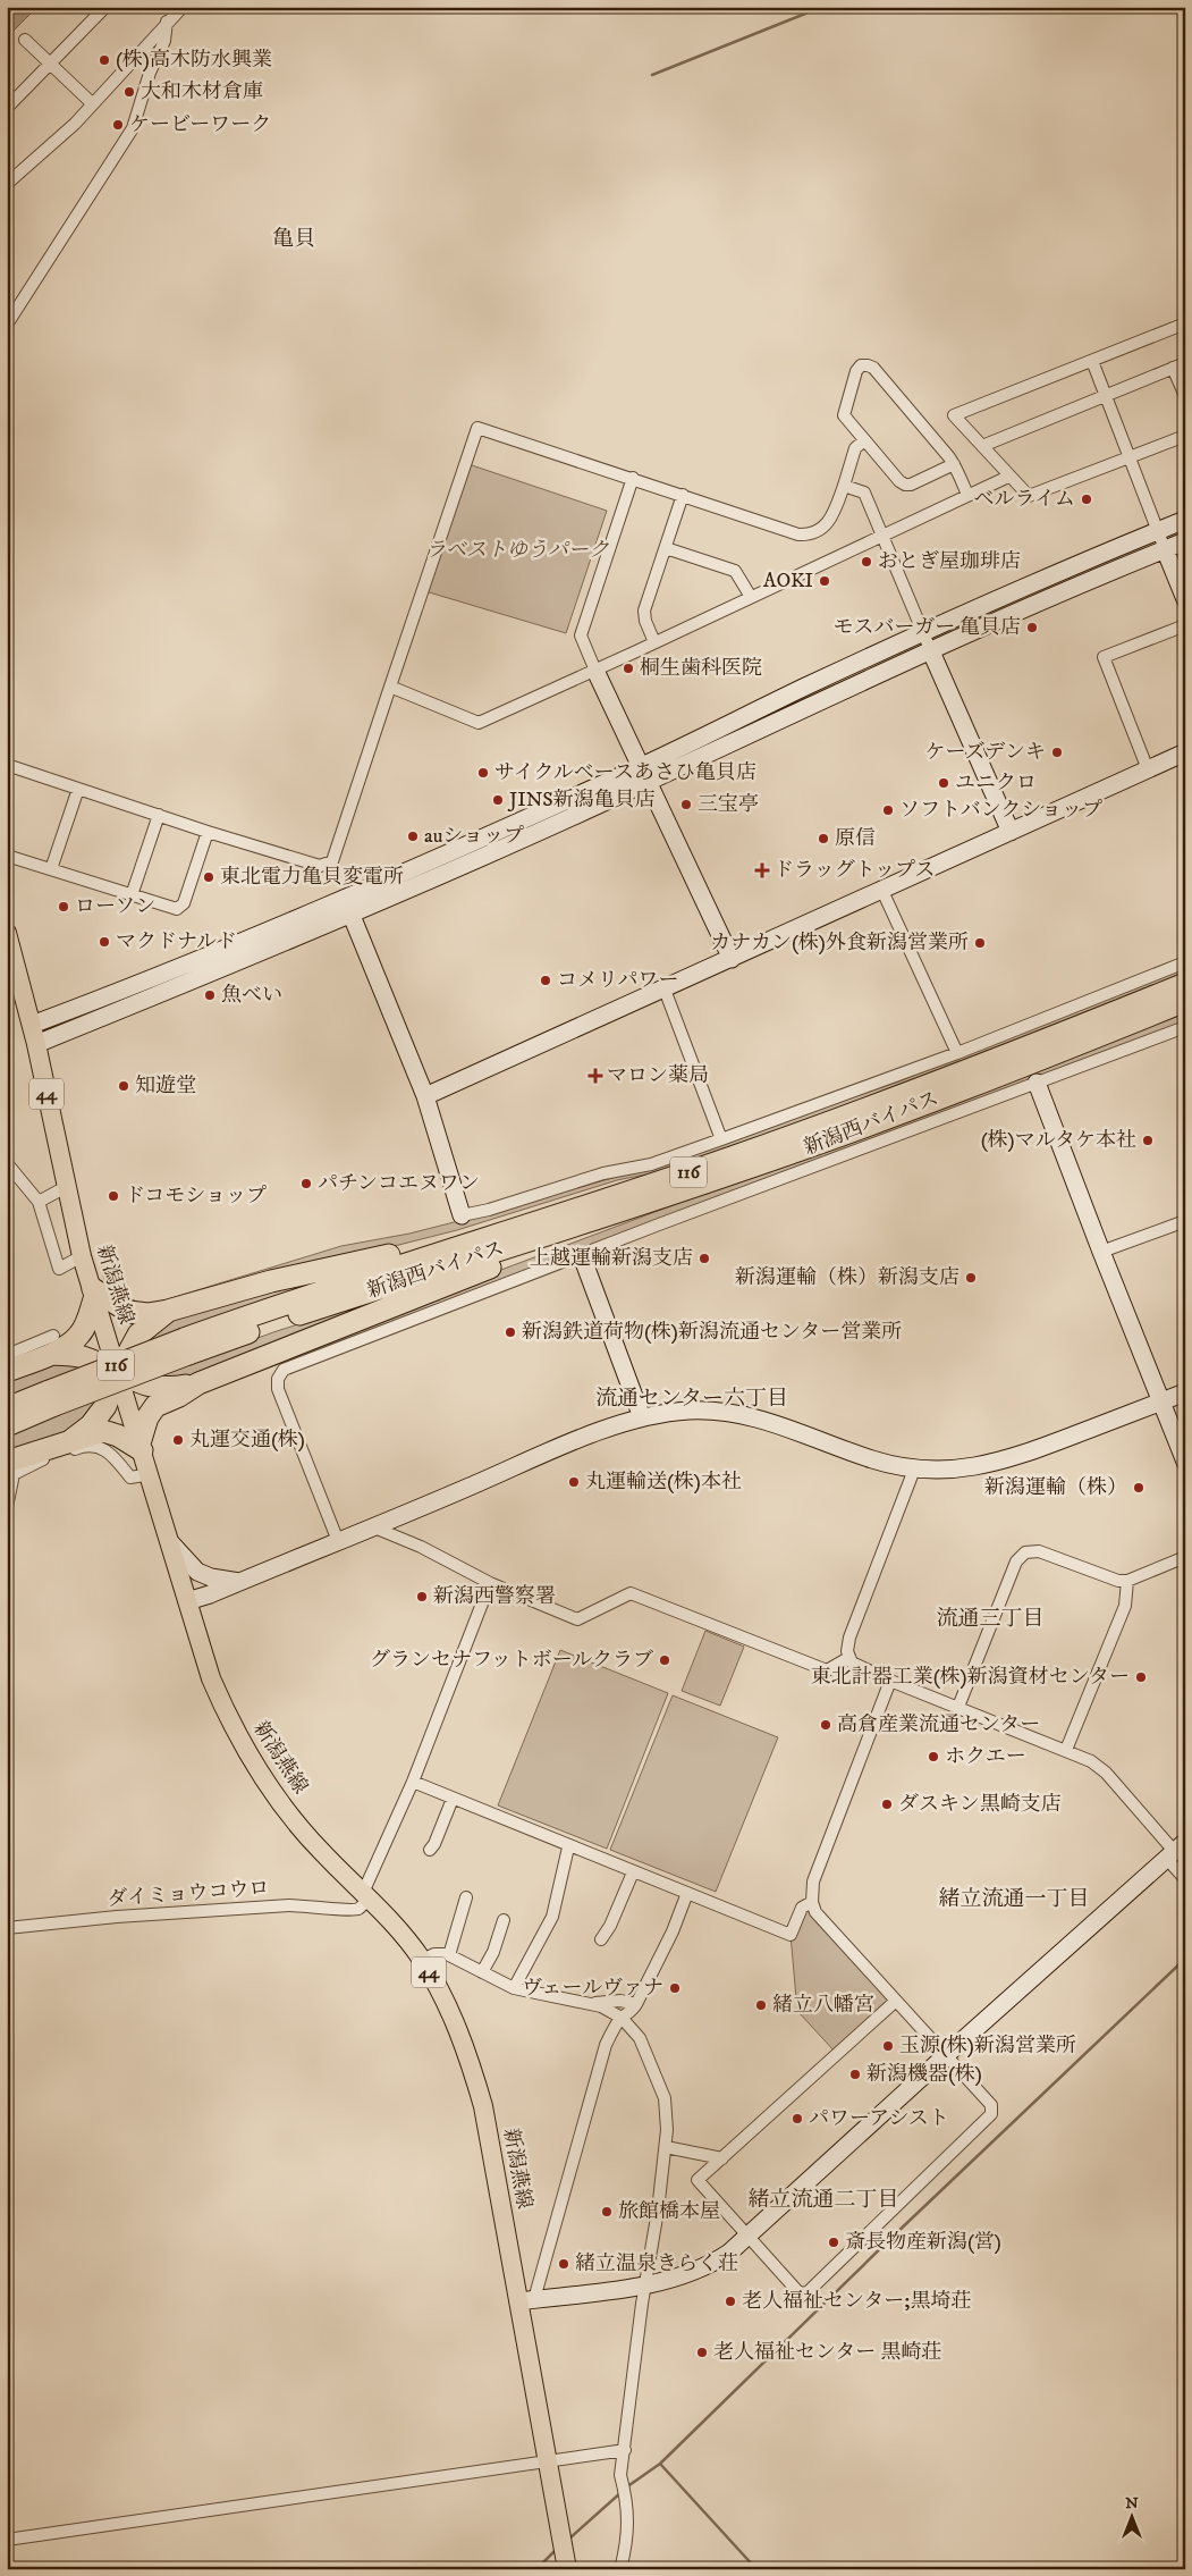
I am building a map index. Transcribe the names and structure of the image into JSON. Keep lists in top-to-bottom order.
{
  "streets": {
    "highway": ["新潟西バイパス", "116"],
    "main road": ["44", "新潟燕線"],
    "street": ["ダイミョウコウロ"]
  },
  "crossings": [
    ["新潟燕線", "ダイミョウコウロ"]
  ],
  "districts": [
    "亀貝",
    "流通センター六丁目",
    "流通三丁目",
    "緒立流通一丁目",
    "緒立流通二丁目"
  ],
  "parks": ["ラベストゆうパーク"],
  "places": {
    "other": [
      "(株)高木防水興業",
      "大和木材倉庫",
      "ケービーワーク",
      "ベルライム",
      "おとぎ屋珈琲店",
      "AOKI",
      "モスバーガー 亀貝店",
      "桐生歯科医院",
      "ケーズデンキ",
      "サイクルベースあさひ亀貝店",
      "ユニクロ",
      "JINS新潟亀貝店",
      "三宝亭",
      "ソフトバンクショップ",
      "auショップ",
      "原信",
      "東北電力亀貝変電所",
      "ローソン",
      "マクドナルド",
      "カナカン(株)外食新潟営業所",
      "コメリパワー",
      "魚べい",
      "知遊堂",
      "(株)マルタケ本社",
      "パチンコエヌワン",
      "ドコモショップ",
      "上越運輸新潟支店",
      "新潟運輸（株）新潟支店",
      "新潟鉄道荷物(株)新潟流通センター営業所",
      "丸運交通(株)",
      "丸運輸送(株)本社",
      "新潟運輸（株）",
      "新潟西警察署",
      "グランセナフットボールクラブ",
      "東北計器工業(株)新潟資材センター",
      "高倉産業流通センター",
      "ホクエー",
      "ダスキン黒崎支店",
      "ヴェールヴァナ",
      "緒立八幡宮",
      "玉源(株)新潟営業所",
      "新潟機器(株)",
      "パワーアシスト",
      "旅館橋本屋",
      "斎長物産新潟(営)",
      "緒立温泉きらく荘",
      "老人福祉センター;黒埼荘",
      "老人福祉センター 黒崎荘"
    ],
    "health": ["ドラッグトップス", "マロン薬局"]
  },
  "north": "top"
}
